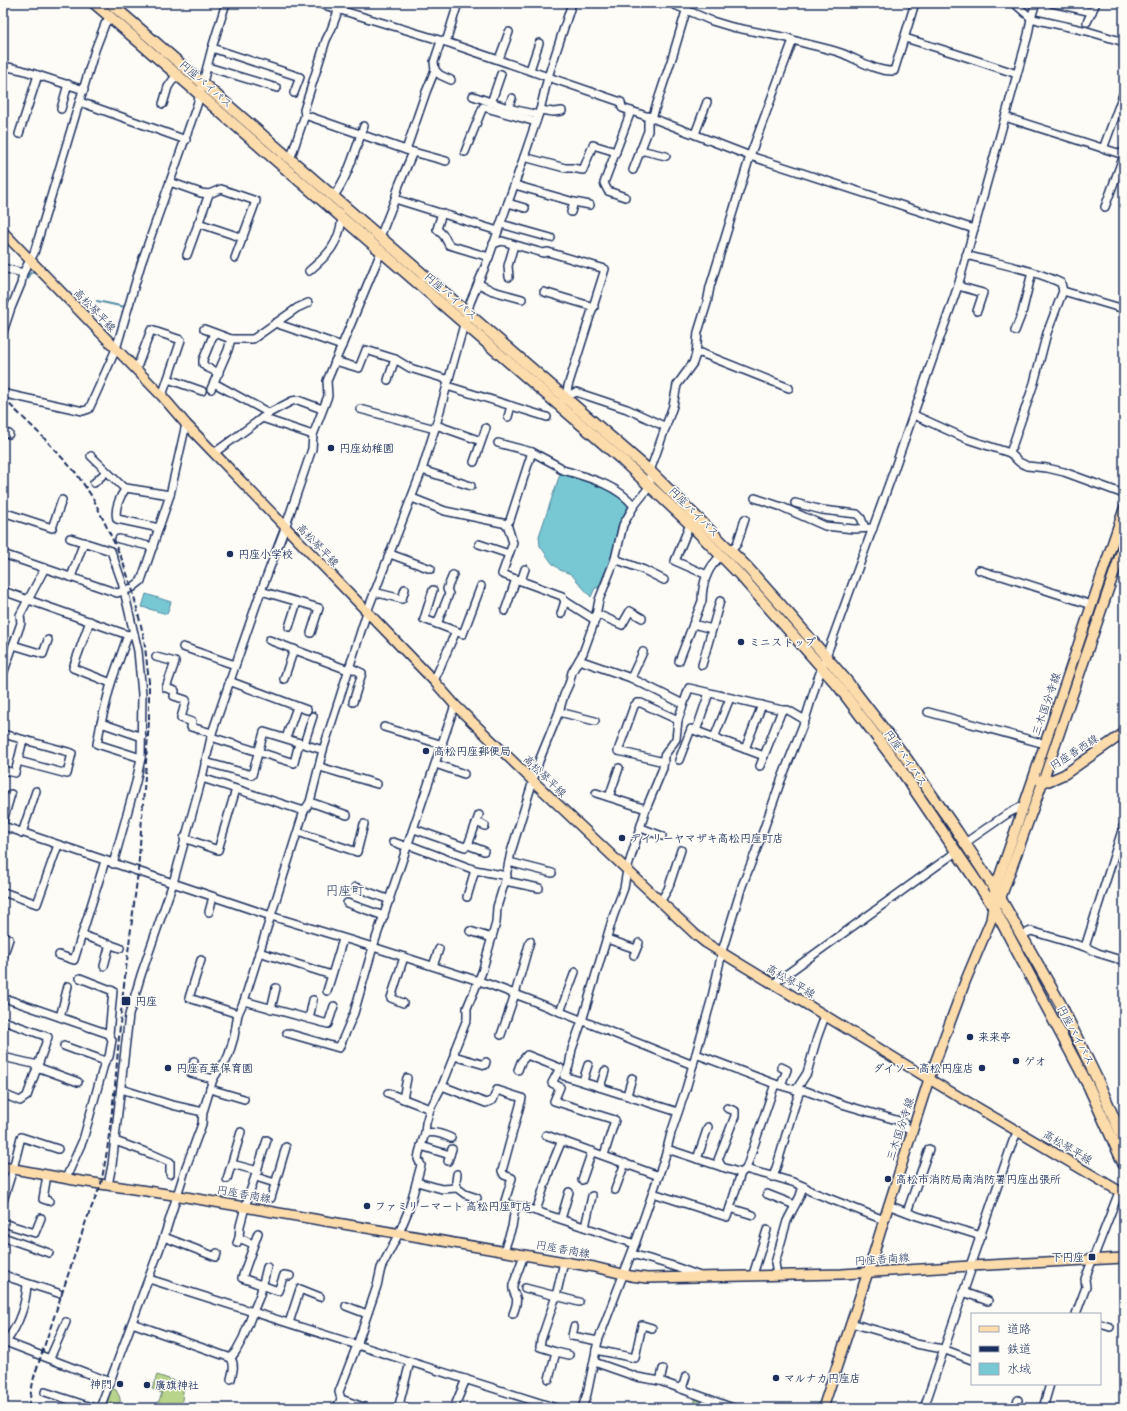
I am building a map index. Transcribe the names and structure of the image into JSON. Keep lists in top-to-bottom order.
{
  "streets": {
    "highway": ["円座バイパス"],
    "main road": [
      "高松琴平線",
      "三木国分寺線",
      "円座香西線",
      "円座香南線"
    ]
  },
  "crossings": [
    ["円座バイパス", "三木国分寺線"],
    ["高松琴平線", "三木国分寺線"],
    ["三木国分寺線", "円座香西線"],
    ["三木国分寺線", "円座香南線"]
  ],
  "districts": ["円座町"],
  "places": {
    "other": [
      "円座幼稚園",
      "円座小学校",
      "ミニストップ",
      "高松円座郵便局",
      "デイリーヤマザキ高松円座町店",
      "来来亭",
      "ゲオ",
      "円座百華保育園",
      "ダイソー 高松円座店",
      "高松市消防局南消防署円座出張所",
      "ファミリーマート 高松円座町店",
      "マルナカ円座店",
      "神門",
      "廣旗神社"
    ],
    "transit": ["円座", "下円座"]
  },
  "legend": ["道路", "鉄道", "水域"]
}
